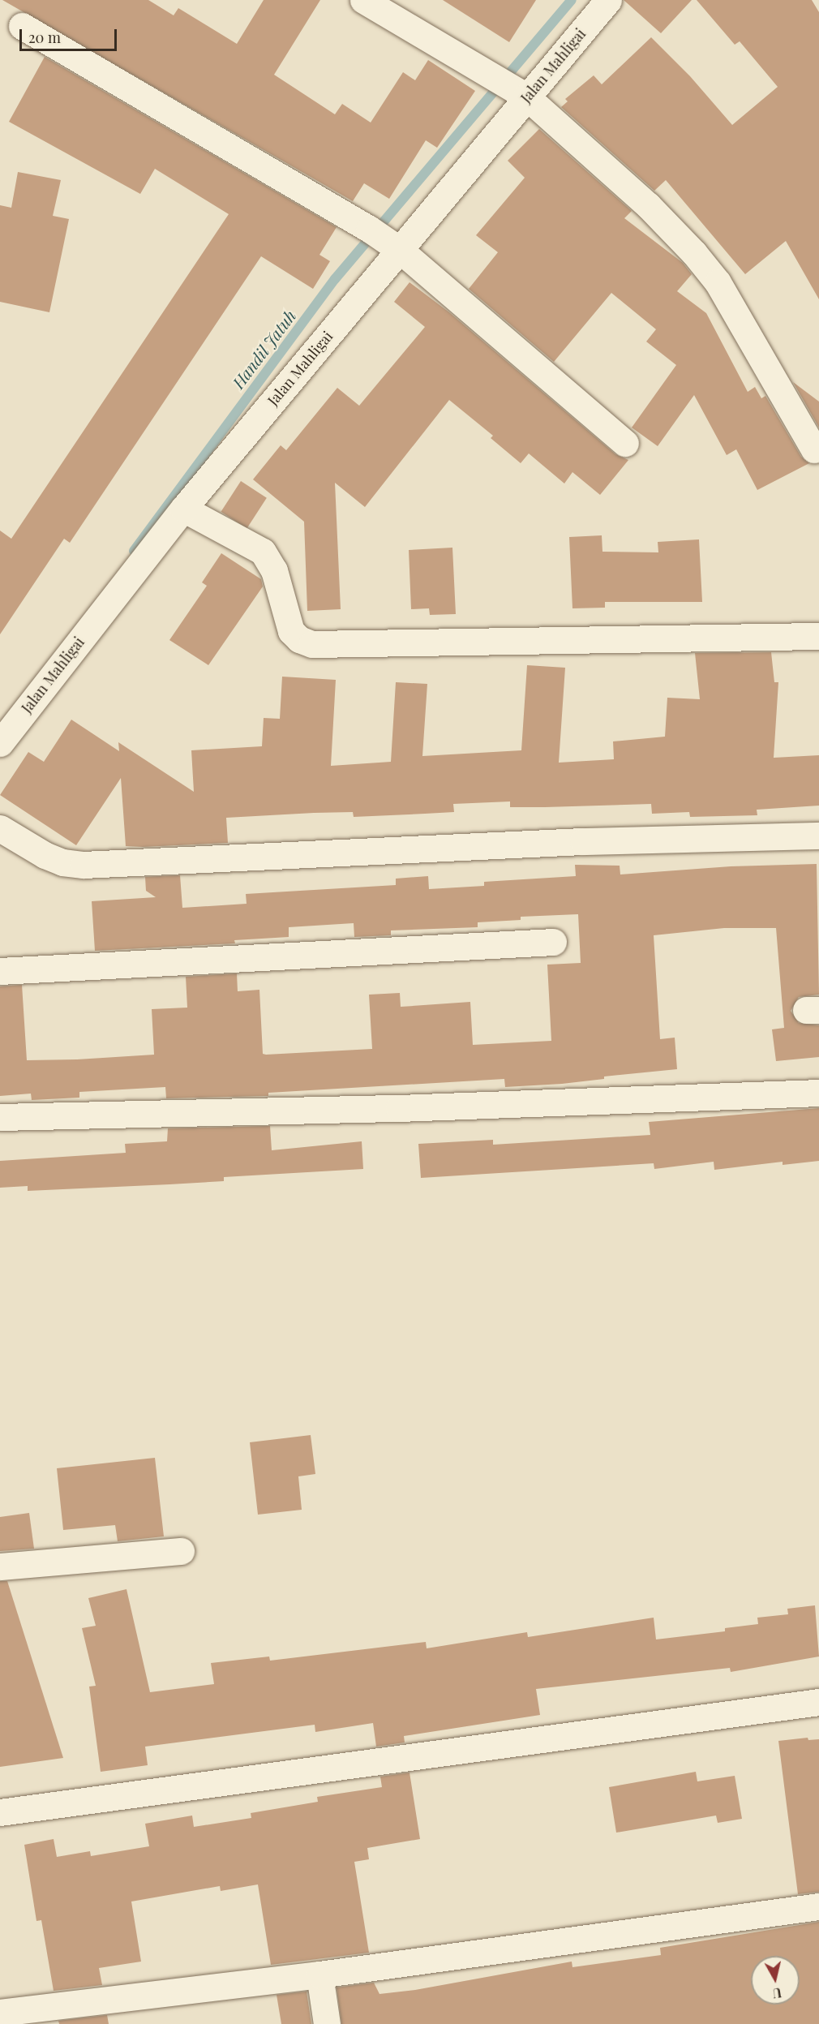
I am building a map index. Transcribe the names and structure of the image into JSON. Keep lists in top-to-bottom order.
{
  "streets": {
    "street": ["Jalan Mahligai"]
  },
  "water": ["Handil Jatuh"],
  "scale_bar": "20 m",
  "north": "bottom"
}
